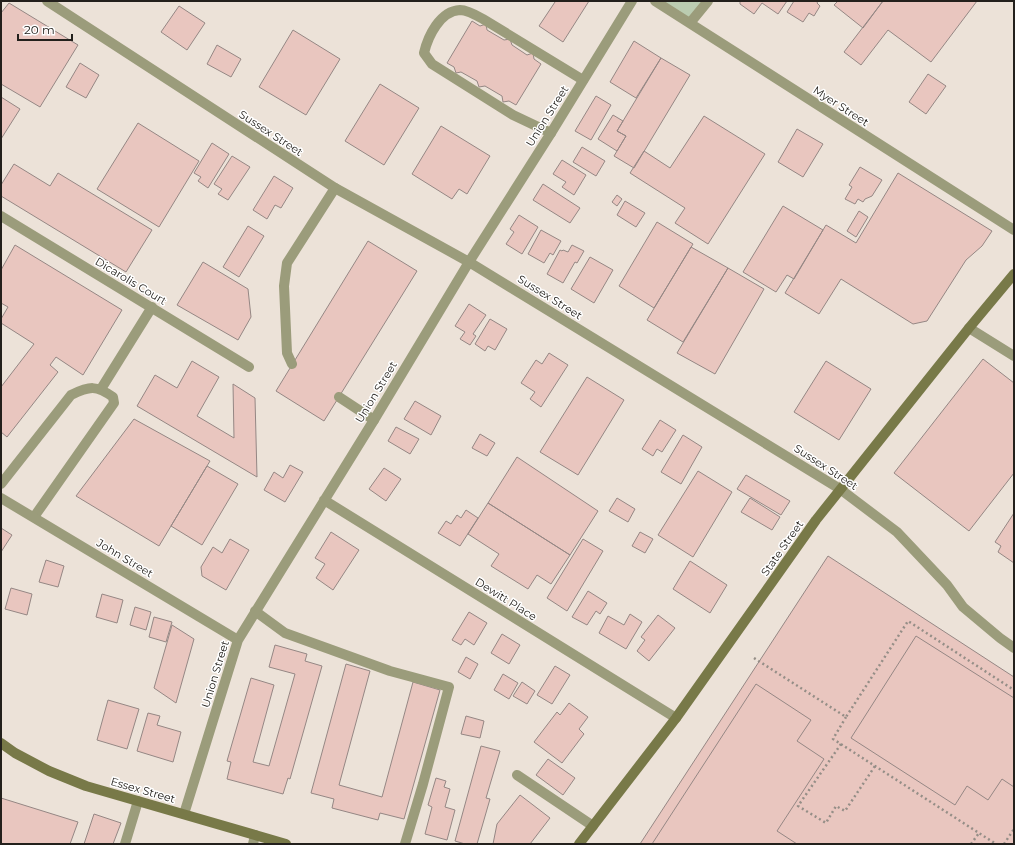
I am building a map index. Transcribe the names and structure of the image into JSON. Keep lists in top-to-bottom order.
{
  "streets": {
    "street": [
      "Myer Street",
      "Union Street",
      "Sussex Street",
      "Dicarolis Court",
      "State Street",
      "John Street",
      "Dewitt Place",
      "Essex Street"
    ]
  },
  "crossings": [
    ["Union Street", "Sussex Street"],
    ["Union Street", "John Street"],
    ["Union Street", "Dewitt Place"],
    ["Union Street", "Essex Street"],
    ["Sussex Street", "State Street"],
    ["State Street", "Dewitt Place"]
  ],
  "scale_bar": "20 m"
}
